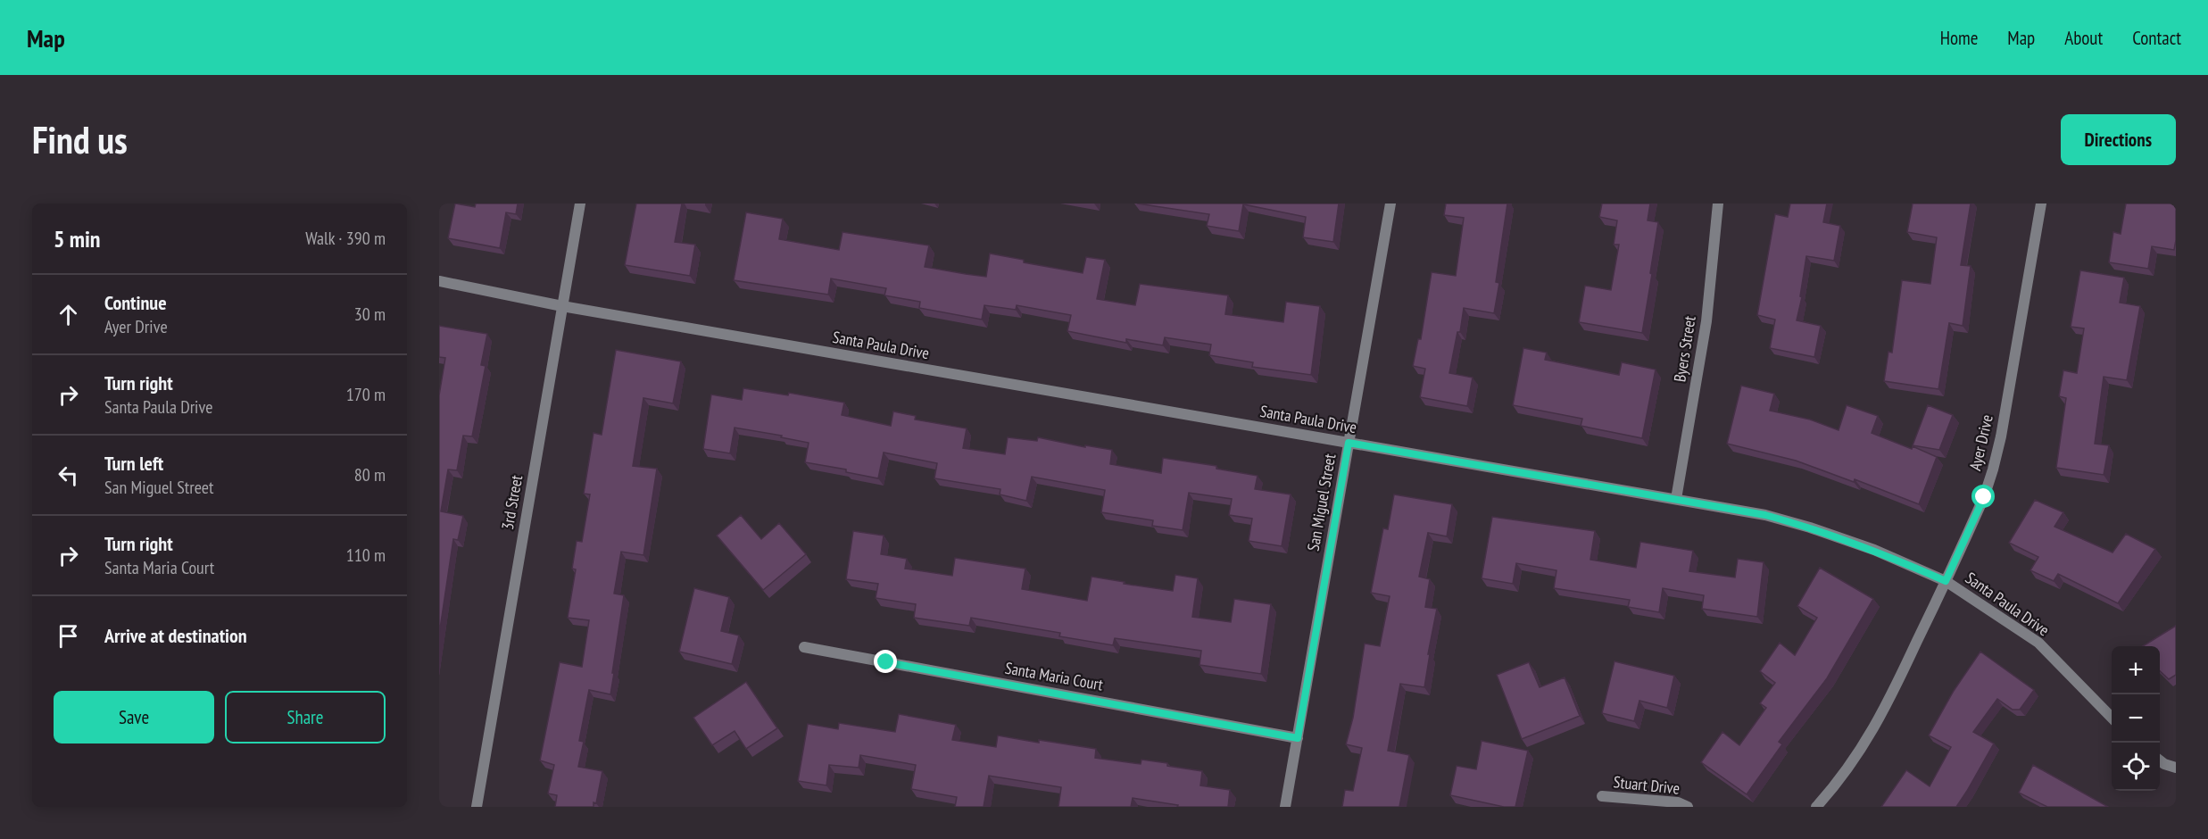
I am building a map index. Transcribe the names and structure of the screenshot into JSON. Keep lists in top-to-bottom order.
{
  "streets": {
    "street": [
      "Santa Paula Drive",
      "Byers Street",
      "Ayer Drive",
      "3rd Street",
      "San Miguel Street",
      "Santa Maria Court",
      "Stuart Drive"
    ]
  },
  "crossings": [
    ["Santa Paula Drive", "Byers Street"],
    ["Santa Paula Drive", "Ayer Drive"],
    ["Santa Paula Drive", "3rd Street"],
    ["Santa Paula Drive", "San Miguel Street"],
    ["San Miguel Street", "Santa Maria Court"]
  ],
  "page": {
    "header": "Map",
    "nav": [
      "Home",
      "Map",
      "About",
      "Contact"
    ],
    "buttons": [
      "Directions",
      ["Save", "Share"]
    ],
    "title": "Find us",
    "heading": ["5 min", "Walk · 390 m"],
    "list": [
      ["Continue", "Ayer Drive", "30 m"],
      ["Turn right", "Santa Paula Drive", "170 m"],
      ["Turn left", "San Miguel Street", "80 m"],
      ["Turn right", "Santa Maria Court", "110 m"],
      "Arrive at destination"
    ],
    "map_buttons": ["+", "−"]
  }
}
